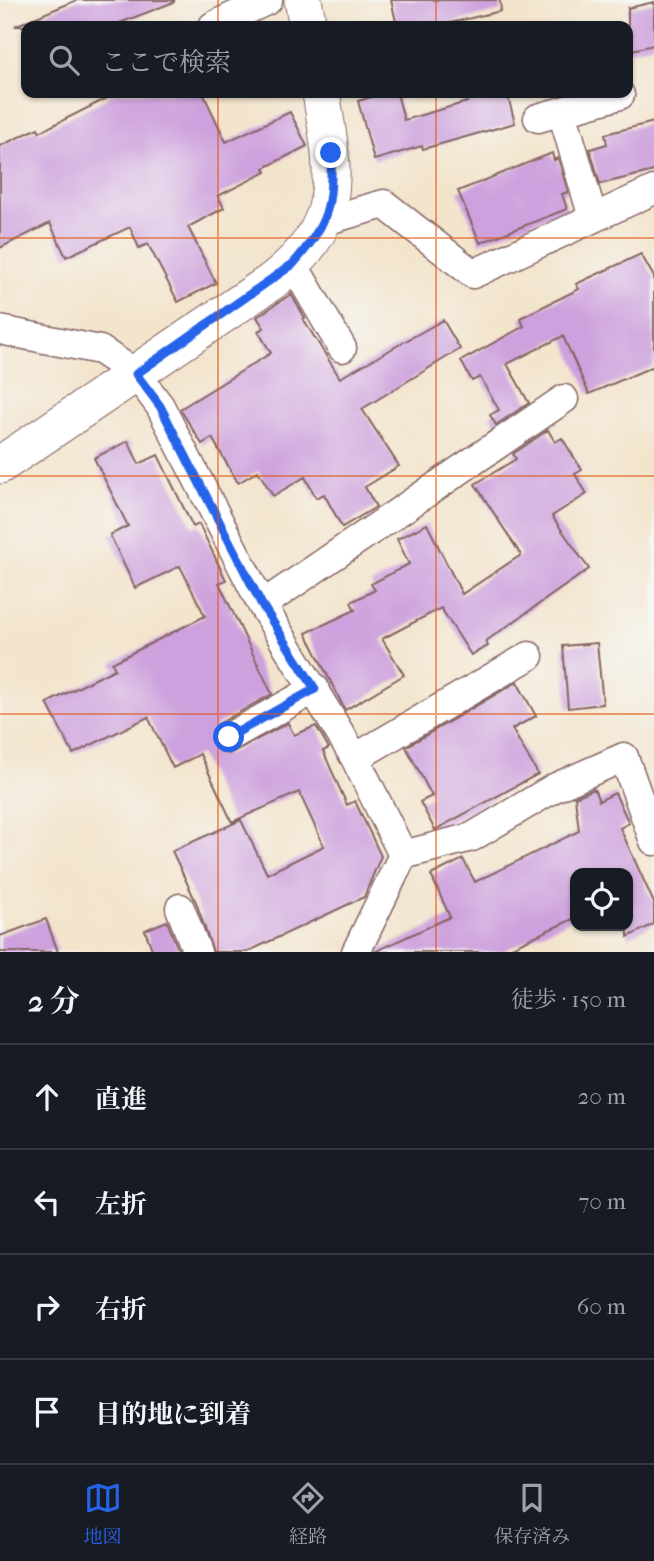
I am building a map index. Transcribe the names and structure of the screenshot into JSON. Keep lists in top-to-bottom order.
{
  "page": {
    "search": "ここで検索",
    "heading": ["2 分", "徒歩 · 150 m"],
    "list": [
      ["直進", "20 m"],
      ["左折", "70 m"],
      ["右折", "60 m"],
      "目的地に到着"
    ],
    "nav": ["地図", "経路", "保存済み"]
  }
}
